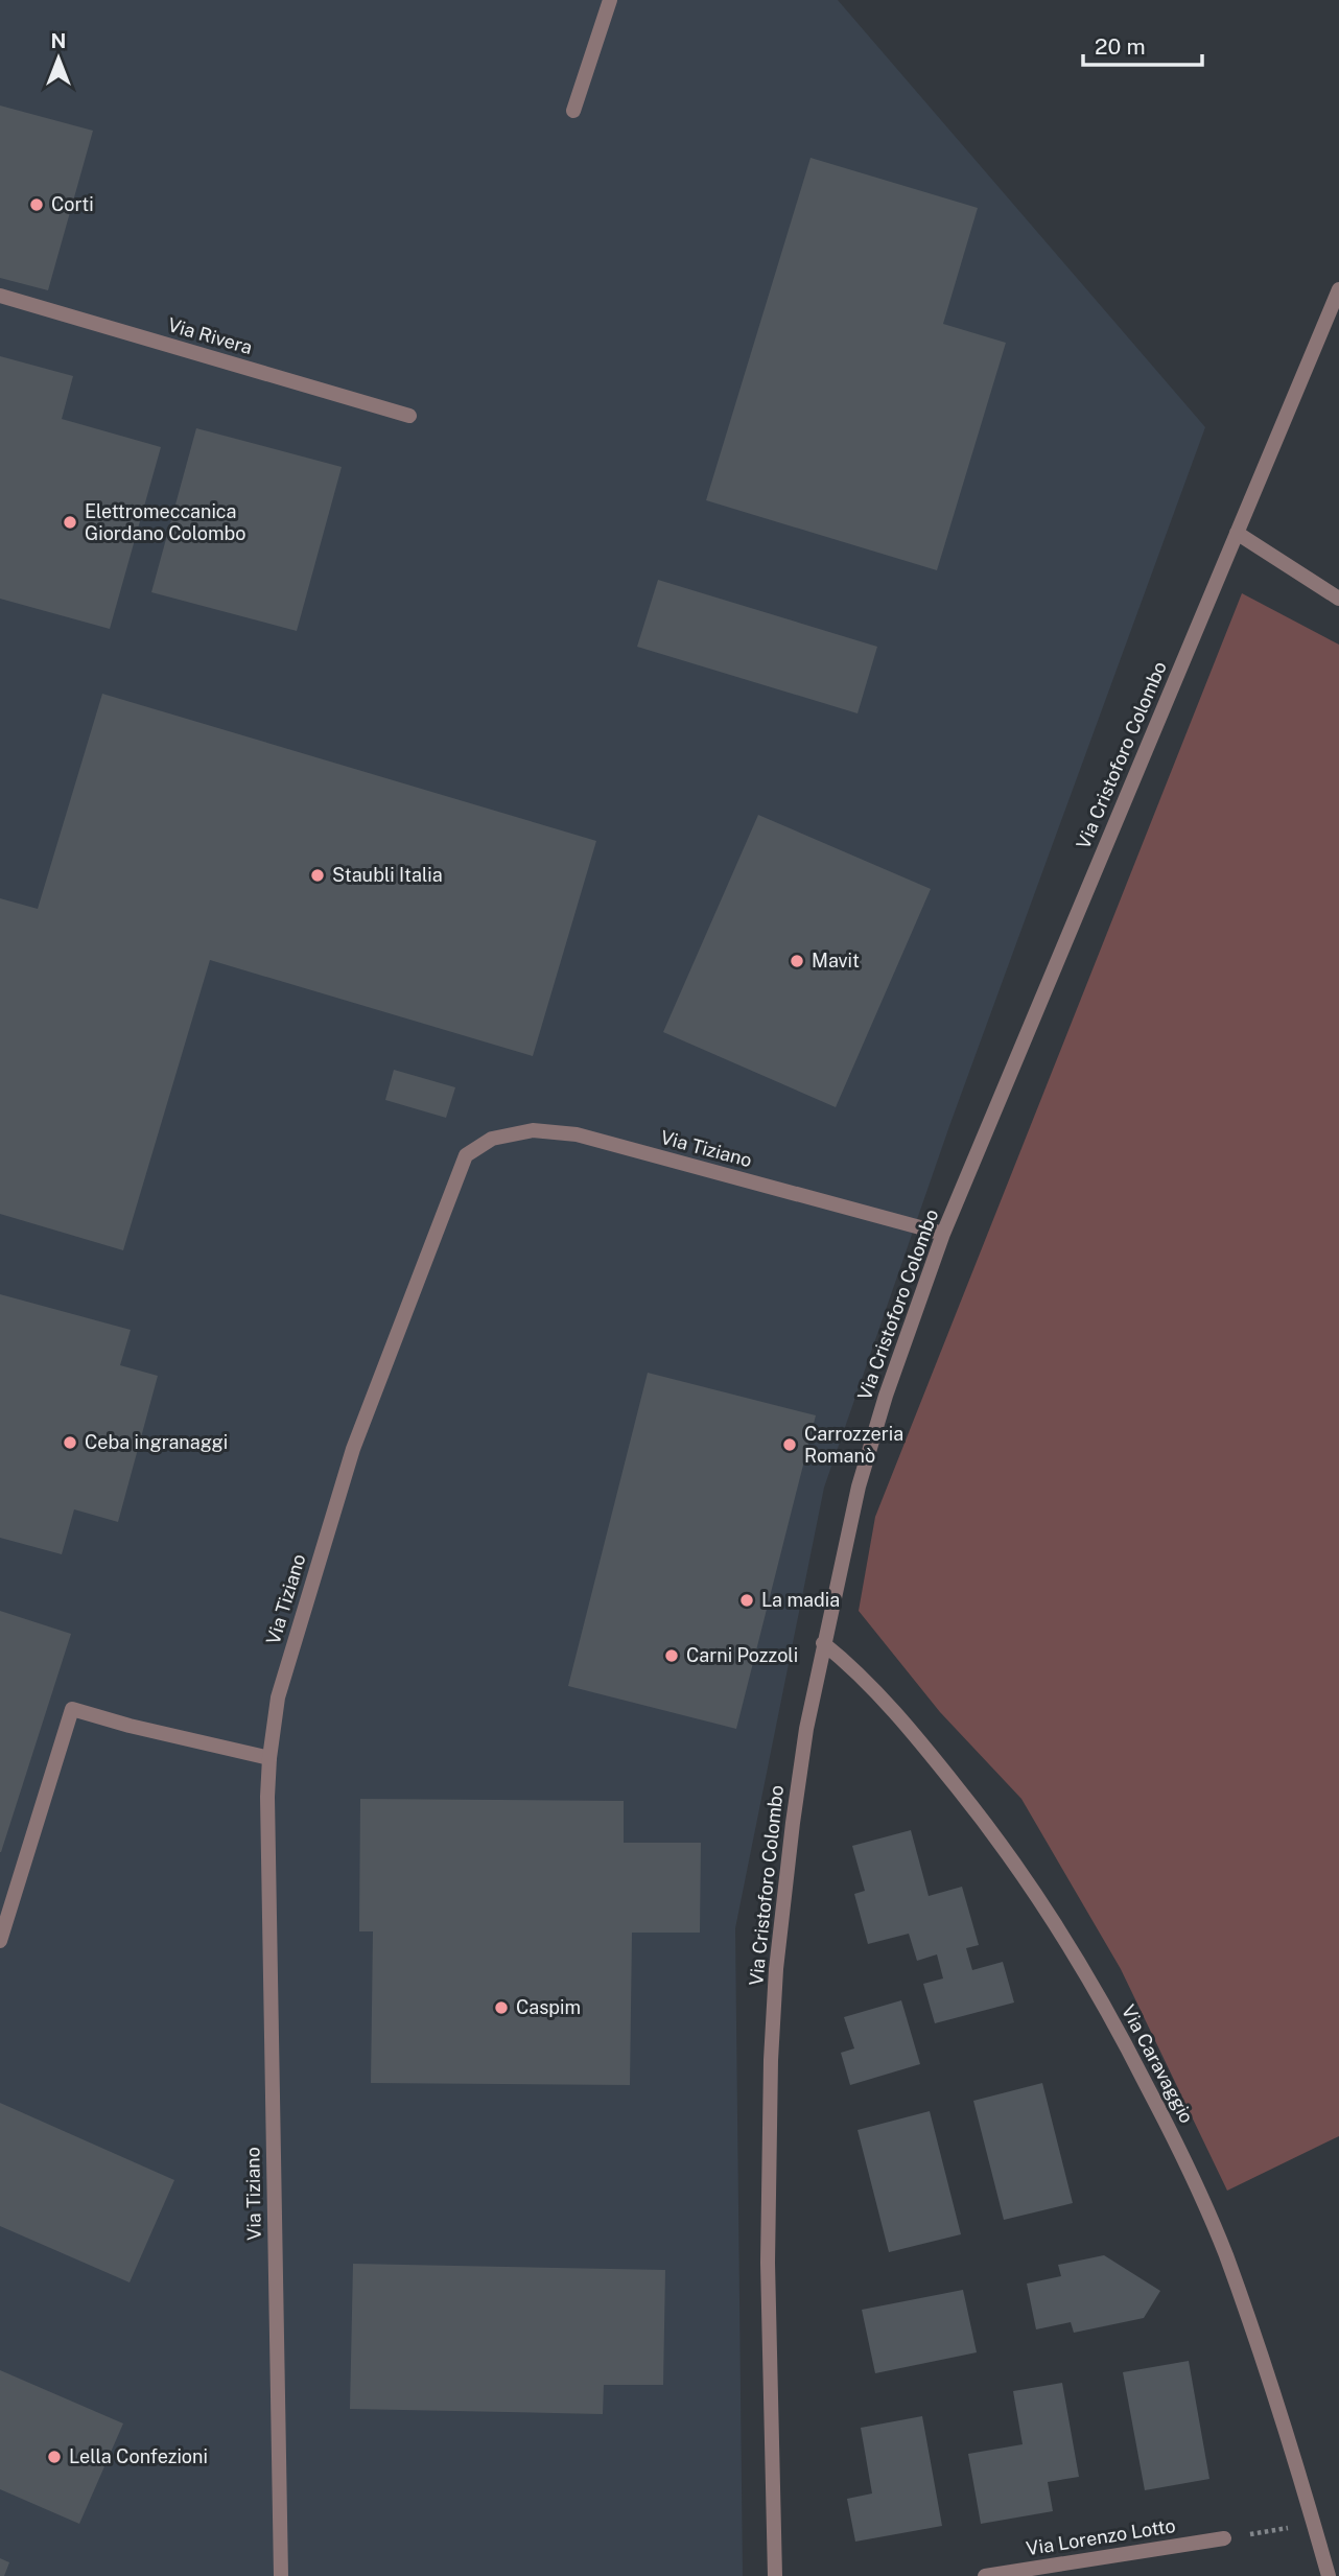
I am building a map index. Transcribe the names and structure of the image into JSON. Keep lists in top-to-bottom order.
{
  "streets": {
    "street": [
      "Via Rivera",
      "Via Cristoforo Colombo",
      "Via Tiziano",
      "Via Caravaggio",
      "Via Lorenzo Lotto"
    ]
  },
  "crossings": [
    ["Via Cristoforo Colombo", "Via Tiziano"],
    ["Via Cristoforo Colombo", "Via Caravaggio"]
  ],
  "places": [
    "Corti",
    "Elettromeccanica Giordano Colombo",
    "Staubli Italia",
    "Mavit",
    "Ceba ingranaggi",
    "Carrozzeria Romanò",
    "La madia",
    "Carni Pozzoli",
    "Caspim",
    "Lella Confezioni"
  ],
  "scale_bar": "20 m",
  "north": "top"
}
